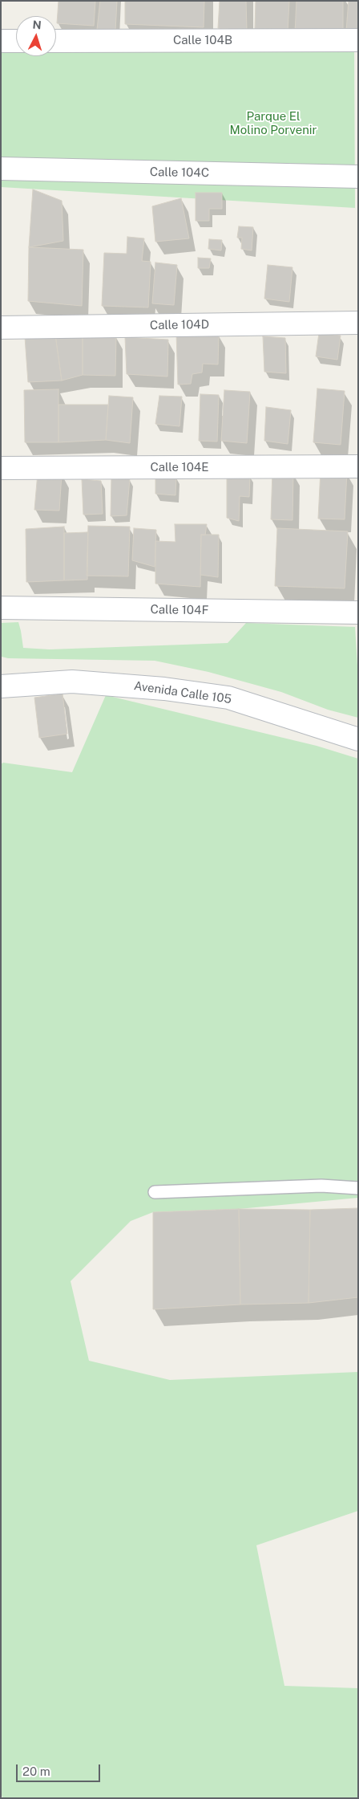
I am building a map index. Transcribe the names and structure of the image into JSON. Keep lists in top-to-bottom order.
{
  "streets": {
    "street": [
      "Calle 104B",
      "Calle 104C",
      "Calle 104D",
      "Calle 104E",
      "Calle 104F",
      "Avenida Calle 105"
    ]
  },
  "parks": ["Parque El Molino Porvenir"],
  "scale_bar": "20 m",
  "north": "top"
}
